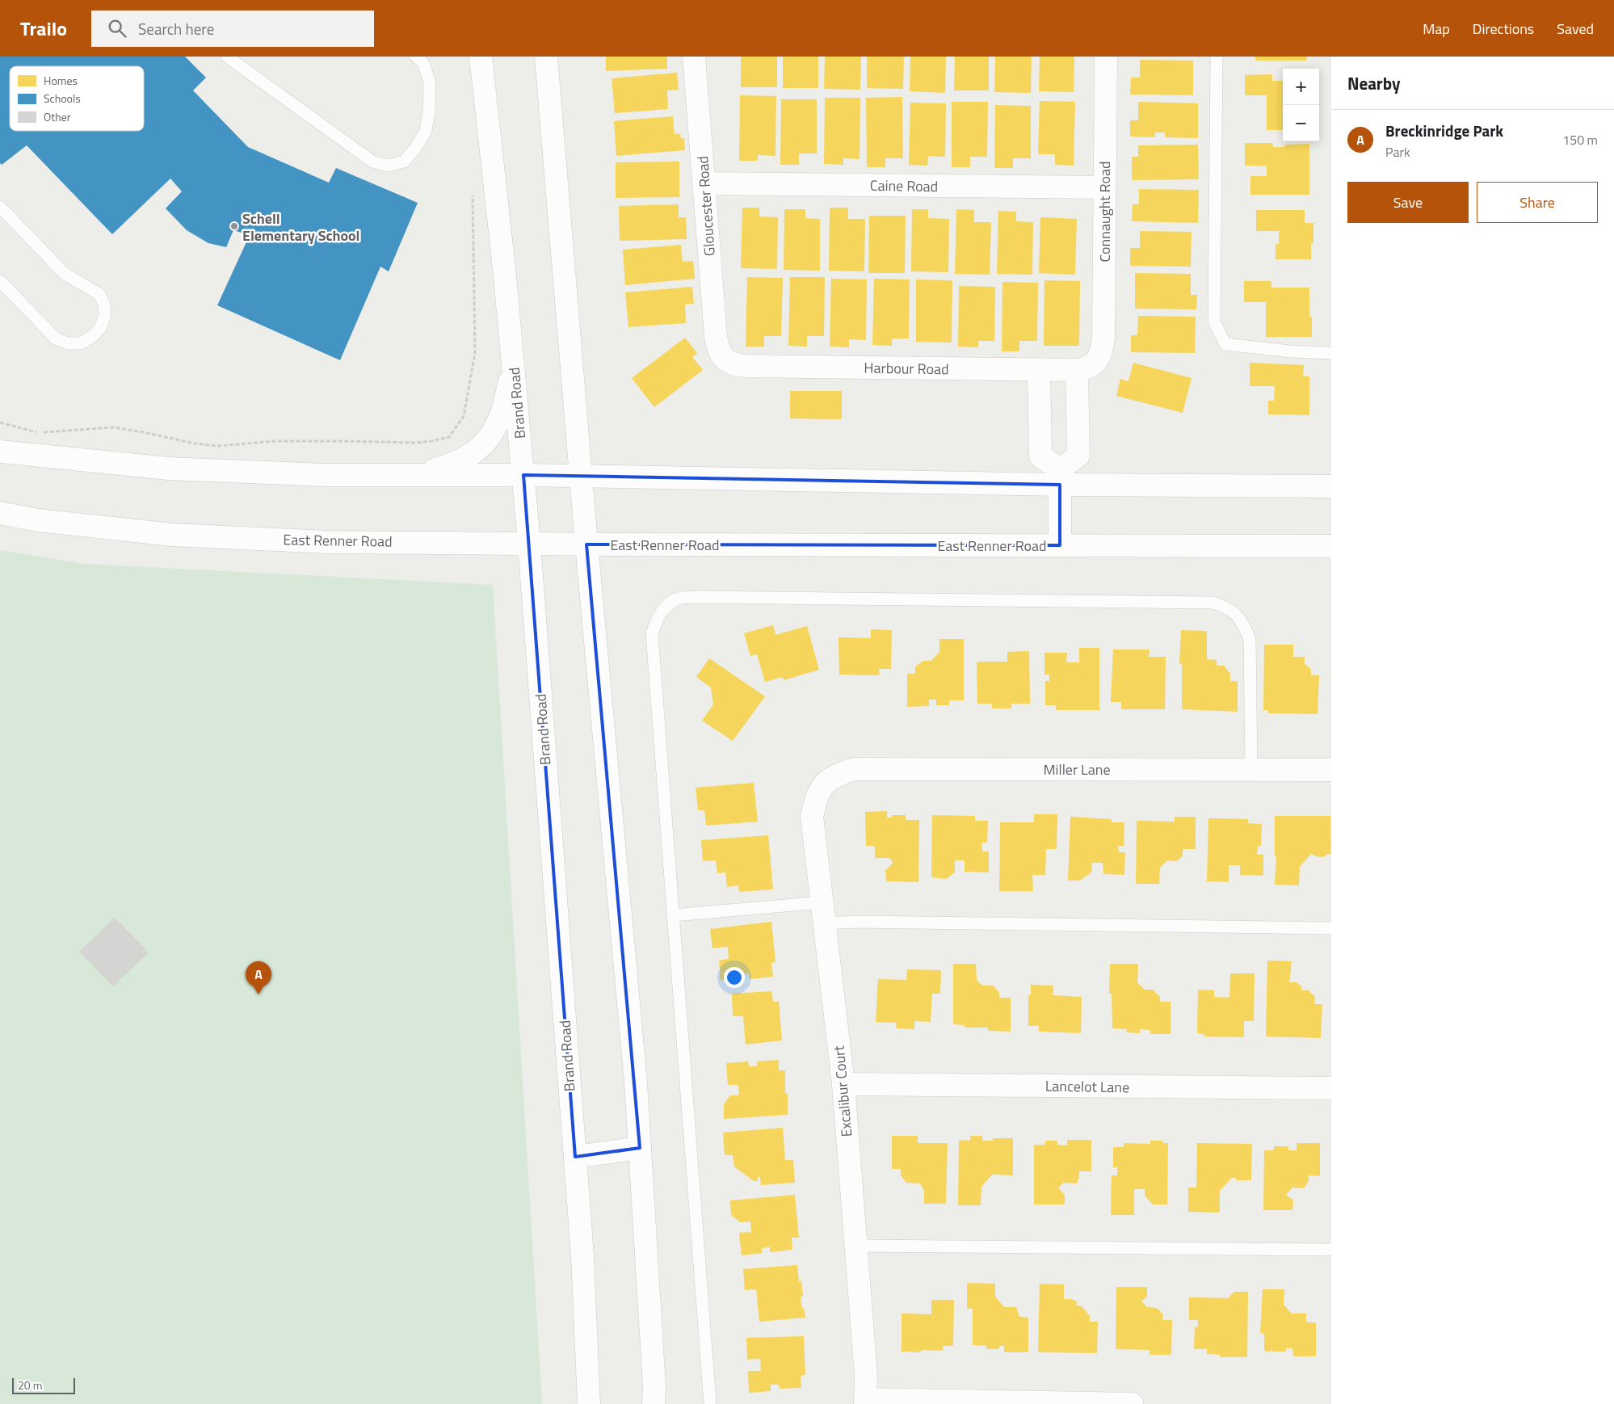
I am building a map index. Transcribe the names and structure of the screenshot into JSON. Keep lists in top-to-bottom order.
{
  "streets": {
    "main road": [
      "Caine Road",
      "Gloucester Road",
      "Connaught Road",
      "Harbour Road",
      "Brand Road",
      "East Renner Road",
      "Miller Lane",
      "Lancelot Lane",
      "Excalibur Court"
    ]
  },
  "crossings": [
    ["Caine Road", "Gloucester Road"],
    ["Caine Road", "Connaught Road"],
    ["Gloucester Road", "Harbour Road"],
    ["Connaught Road", "Harbour Road"],
    ["Brand Road", "East Renner Road"],
    ["Miller Lane", "Excalibur Court"],
    ["Lancelot Lane", "Excalibur Court"]
  ],
  "places": ["Schell Elementary School"],
  "legend": ["Homes", "Schools", "Other"],
  "scale_bar": "20 m",
  "page": {
    "header": "Trailo",
    "search": "Search here",
    "nav": ["Map", "Directions", "Saved"],
    "heading": "Nearby",
    "map_buttons": ["+", "−"],
    "list": [
      {
        "mark": "A",
        "name": "Breckinridge Park",
        "note": "Park",
        "value": "150 m"
      }
    ],
    "buttons": ["Save", "Share"],
    "pins": "A",
    "scale": "20 m"
  }
}
